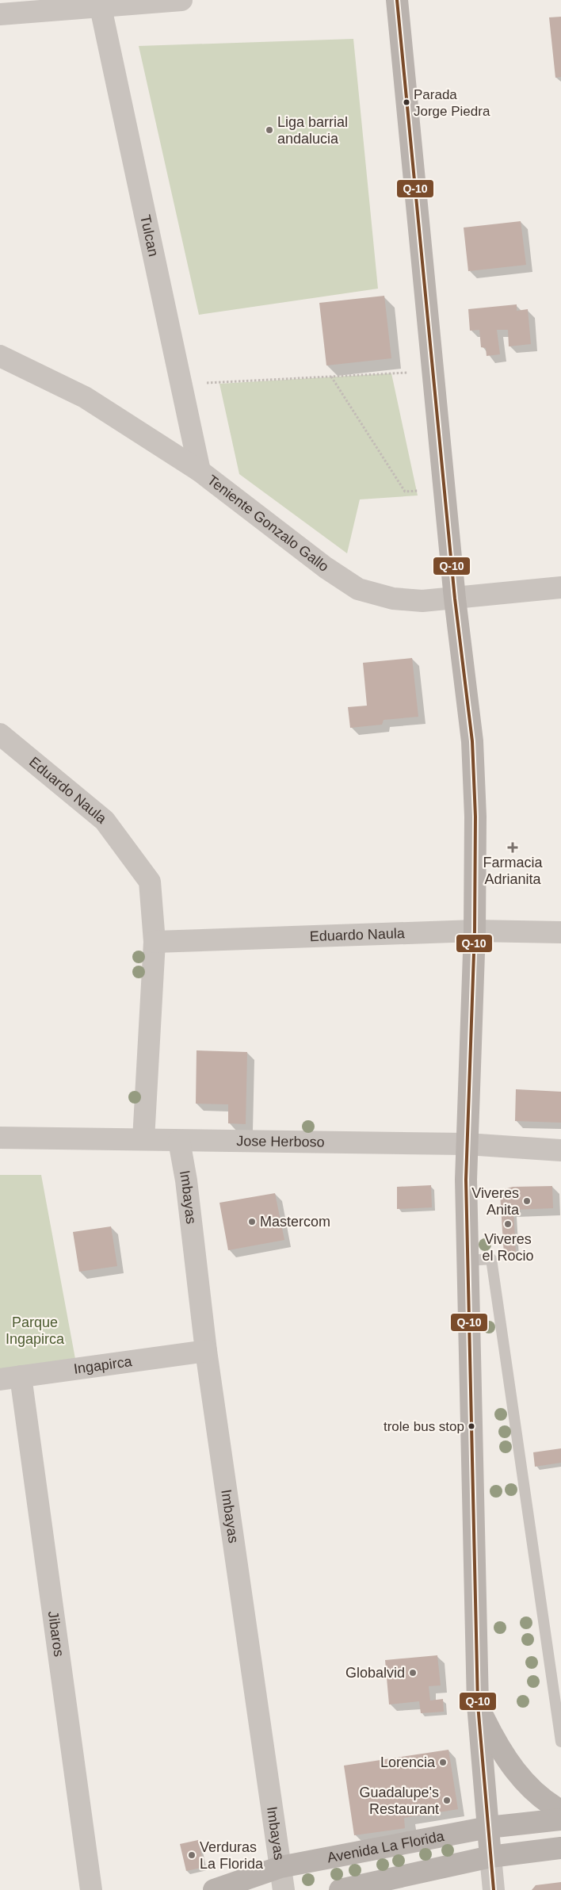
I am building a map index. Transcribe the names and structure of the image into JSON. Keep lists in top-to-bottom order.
{
  "streets": {
    "main road": ["Avenida La Florida"],
    "street": [
      "Tulcan",
      "Teniente Gonzalo Gallo",
      "Eduardo Naula",
      "Jose Herboso",
      "Imbayas",
      "Ingapirca",
      "Jibaros"
    ]
  },
  "crossings": [
    ["Tulcan", "Teniente Gonzalo Gallo"],
    ["Eduardo Naula", "Jose Herboso"],
    ["Jose Herboso", "Imbayas"],
    ["Imbayas", "Ingapirca"],
    ["Imbayas", "Avenida La Florida"],
    ["Ingapirca", "Jibaros"]
  ],
  "parks": ["Parque Ingapirca"],
  "places": {
    "other": [
      "Parada Jorge Piedra",
      "Liga barrial andalucia",
      "Viveres Anita",
      "Mastercom",
      "Viveres el Rocio",
      "trole bus stop",
      "Globalvid",
      "Lorencia",
      "Guadalupe's Restaurant",
      "Verduras La Florida"
    ],
    "health": ["Farmacia Adrianita"]
  },
  "lines": ["transit line Q-10"]
}
